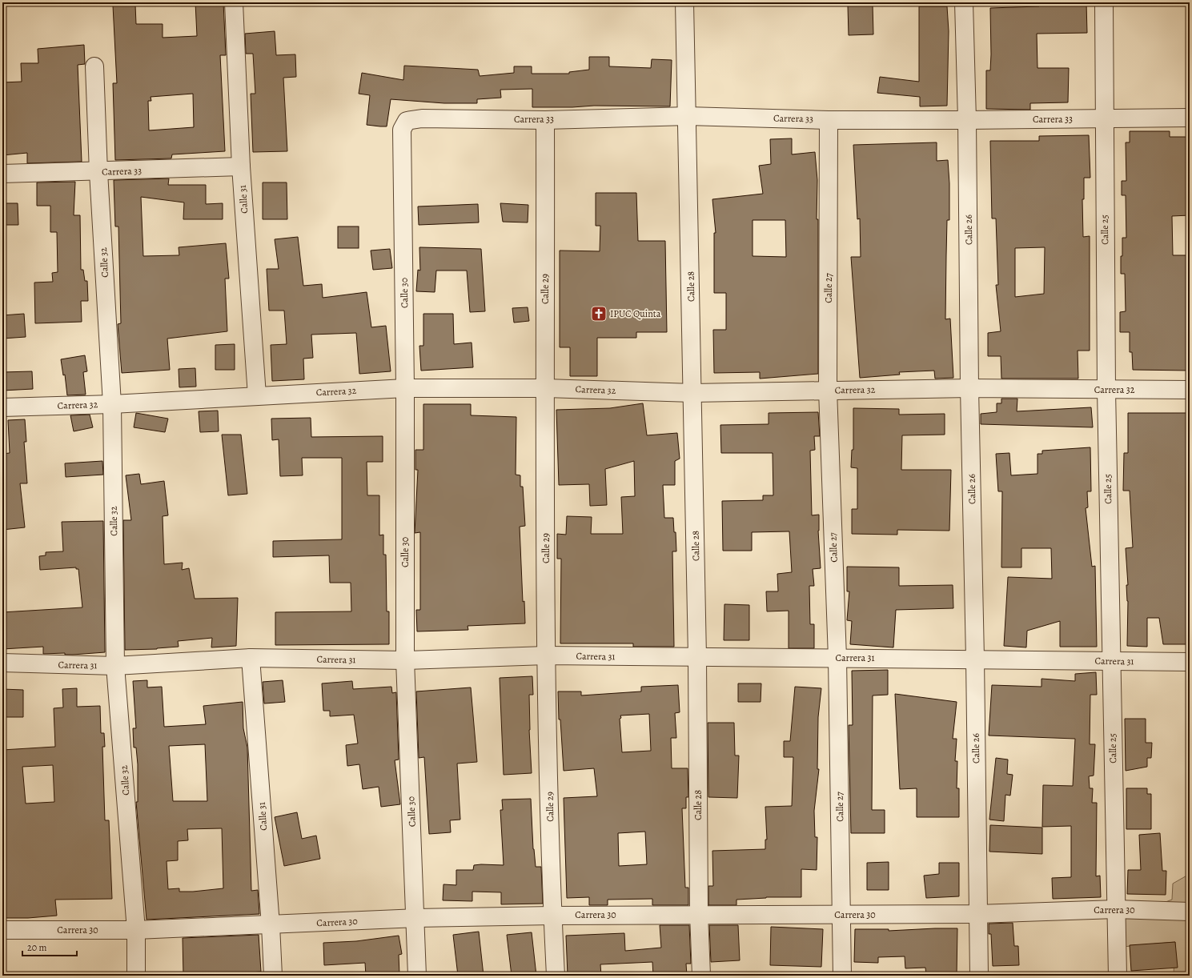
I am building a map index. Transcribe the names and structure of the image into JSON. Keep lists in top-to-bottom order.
{
  "streets": {
    "street": [
      "Carrera 33",
      "Calle 31",
      "Calle 26",
      "Calle 25",
      "Calle 32",
      "Calle 28",
      "Calle 27",
      "Calle 29",
      "Calle 30",
      "Carrera 32",
      "Carrera 31",
      "Carrera 30"
    ]
  },
  "crossings": [
    ["Carrera 33", "Calle 31"],
    ["Carrera 33", "Calle 26"],
    ["Carrera 33", "Calle 25"],
    ["Carrera 33", "Calle 32"],
    ["Carrera 33", "Calle 28"],
    ["Carrera 33", "Calle 27"],
    ["Carrera 33", "Calle 29"],
    ["Carrera 33", "Calle 30"],
    ["Calle 31", "Carrera 32"],
    ["Calle 31", "Carrera 31"],
    ["Calle 31", "Carrera 30"],
    ["Calle 26", "Carrera 32"],
    ["Calle 26", "Carrera 31"],
    ["Calle 26", "Carrera 30"],
    ["Calle 25", "Carrera 32"],
    ["Calle 25", "Carrera 31"],
    ["Calle 25", "Carrera 30"],
    ["Calle 32", "Carrera 32"],
    ["Calle 32", "Carrera 31"],
    ["Calle 32", "Carrera 30"],
    ["Calle 28", "Carrera 32"],
    ["Calle 28", "Carrera 31"],
    ["Calle 28", "Carrera 30"],
    ["Calle 27", "Carrera 32"],
    ["Calle 27", "Carrera 31"],
    ["Calle 27", "Carrera 30"],
    ["Calle 29", "Carrera 32"],
    ["Calle 29", "Carrera 31"],
    ["Calle 29", "Carrera 30"],
    ["Calle 30", "Carrera 32"],
    ["Calle 30", "Carrera 31"],
    ["Calle 30", "Carrera 30"]
  ],
  "places": {
    "church": ["IPUC Quinta"]
  },
  "scale_bar": "20 m"
}
